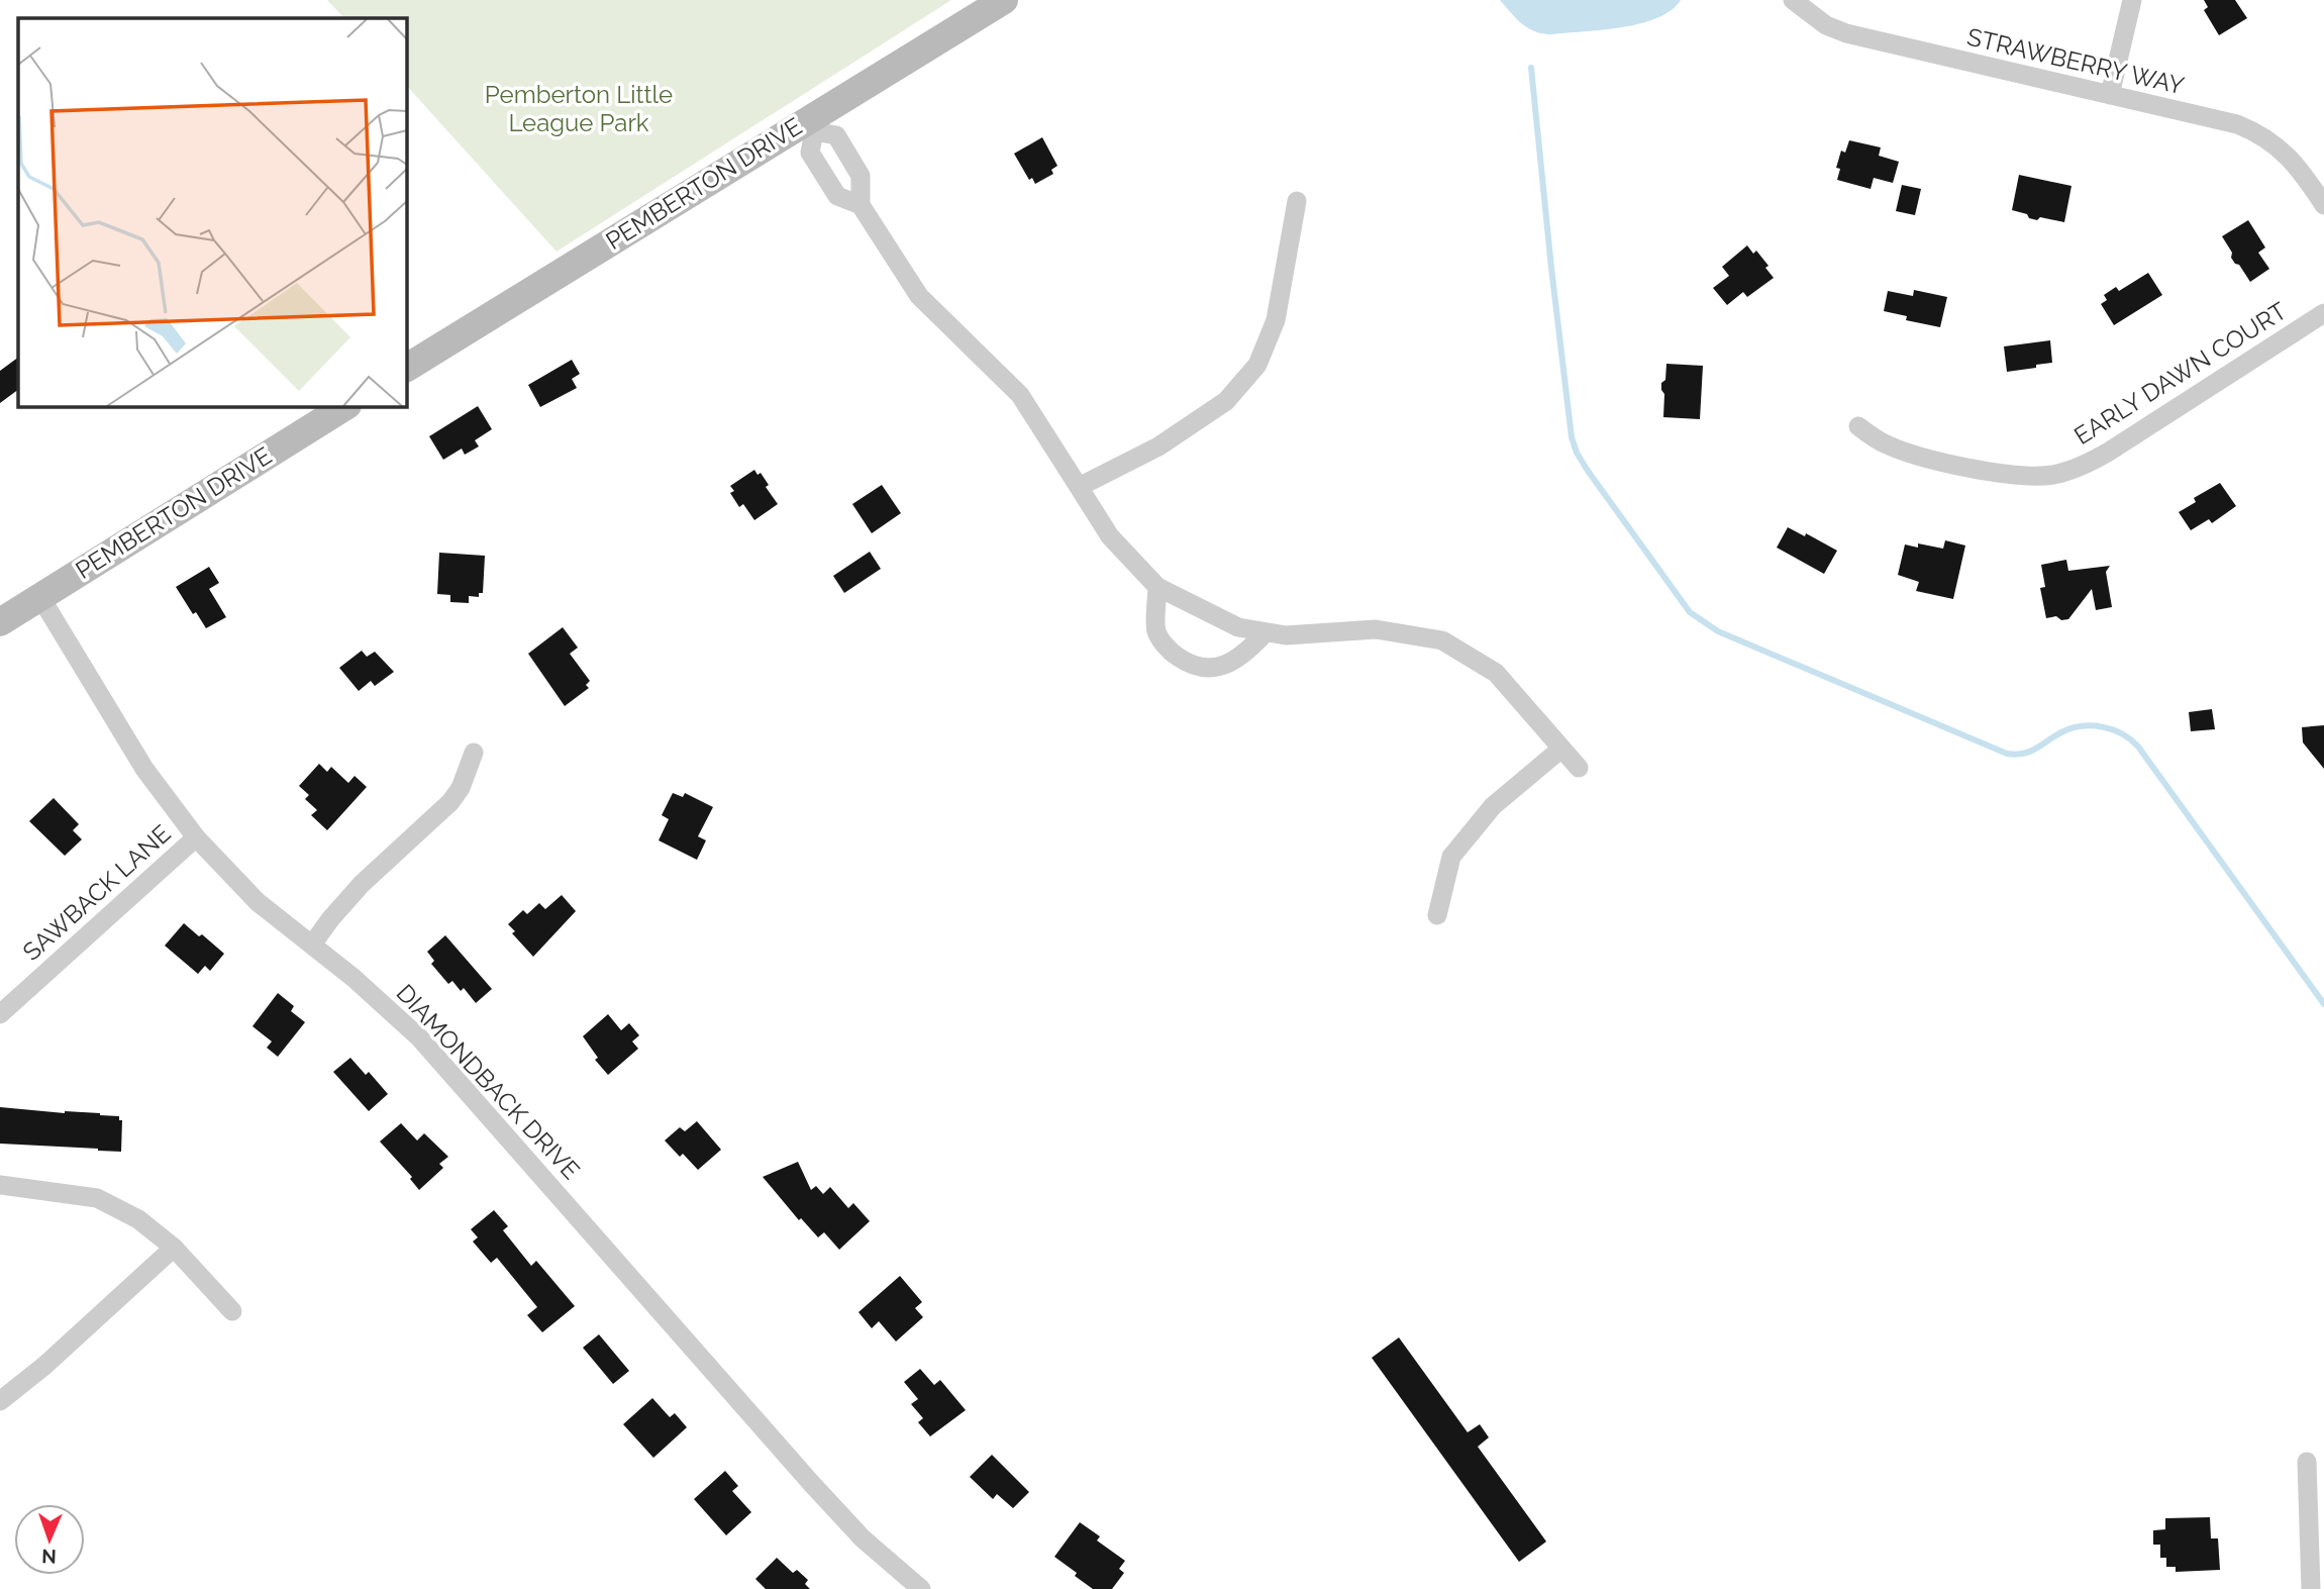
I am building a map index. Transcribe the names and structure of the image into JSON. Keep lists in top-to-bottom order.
{
  "streets": {
    "street": [
      "STRAWBERRY WAY",
      "PEMBERTON DRIVE",
      "EARLY DAWN COURT",
      "SAWBACK LANE",
      "DIAMONDBACK DRIVE"
    ]
  },
  "crossings": [
    ["PEMBERTON DRIVE", "DIAMONDBACK DRIVE"],
    ["SAWBACK LANE", "DIAMONDBACK DRIVE"]
  ],
  "parks": ["Pemberton Little League Park"],
  "north": "bottom"
}
